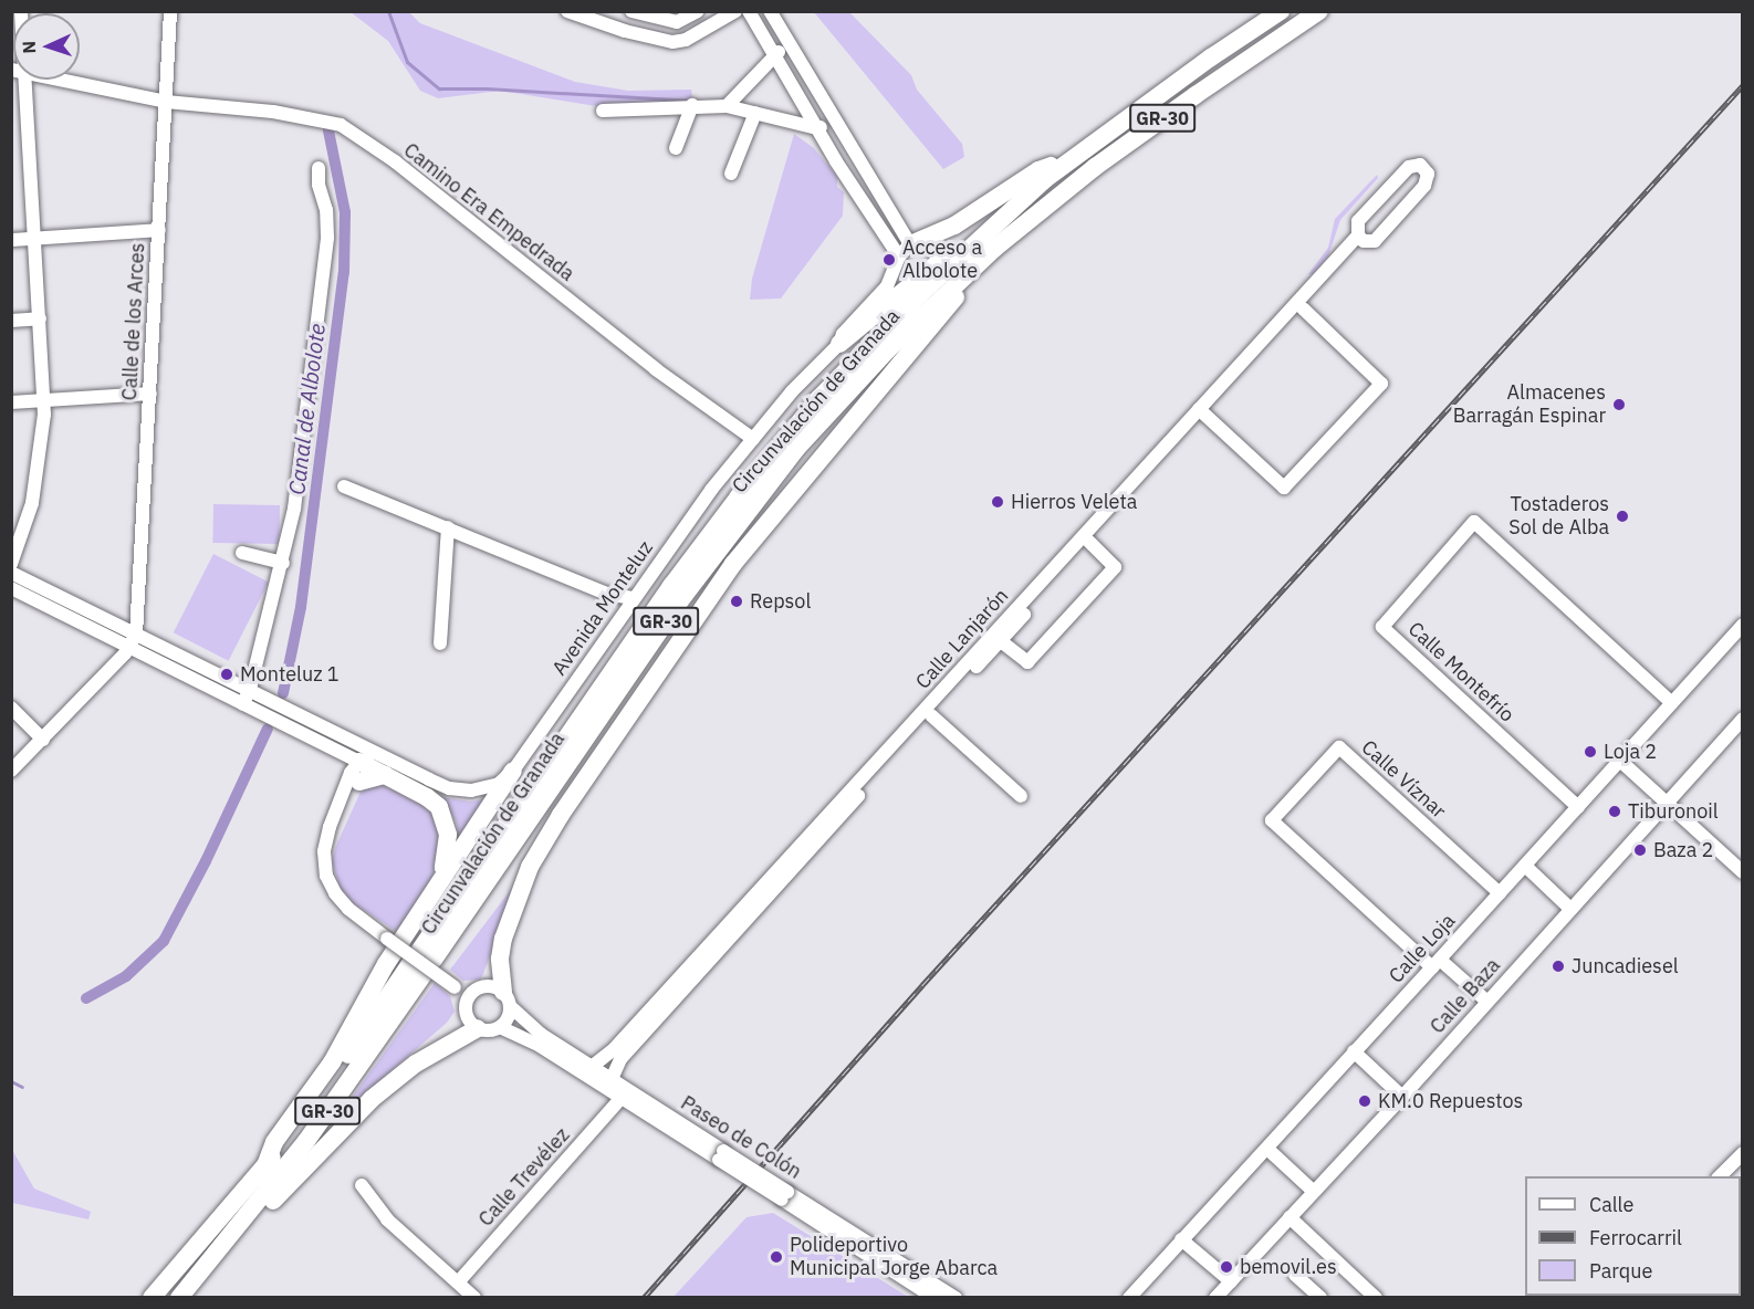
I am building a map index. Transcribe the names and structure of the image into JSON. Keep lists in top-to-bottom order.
{
  "streets": {
    "highway": ["GR-30", "Circunvalación de Granada"],
    "street": [
      "Camino Era Empedrada",
      "Calle de los Arces",
      "Avenida Monteluz",
      "Calle Lanjarón",
      "Calle Montefrío",
      "Calle Víznar",
      "Calle Loja",
      "Calle Baza",
      "Paseo de Colón",
      "Calle Trevélez"
    ]
  },
  "crossings": [
    ["Camino Era Empedrada", "Calle de los Arces"],
    ["Camino Era Empedrada", "Avenida Monteluz"],
    ["Calle de los Arces", "Avenida Monteluz"],
    ["Calle Lanjarón", "Paseo de Colón"],
    ["Calle Montefrío", "Calle Loja"],
    ["Calle Víznar", "Calle Loja"],
    ["Paseo de Colón", "Calle Trevélez"]
  ],
  "water": ["Canal de Albolote"],
  "places": [
    "Acceso a Albolote",
    "Almacenes Barragán Espinar",
    "Hierros Veleta",
    "Tostaderos Sol de Alba",
    "Repsol",
    "Monteluz 1",
    "Loja 2",
    "Tiburonoil",
    "Baza 2",
    "Juncadiesel",
    "KM.0 Repuestos",
    "Polideportivo Municipal Jorge Abarca",
    "bemovil.es"
  ],
  "legend": ["Calle", "Ferrocarril", "Parque"],
  "north": "left"
}
